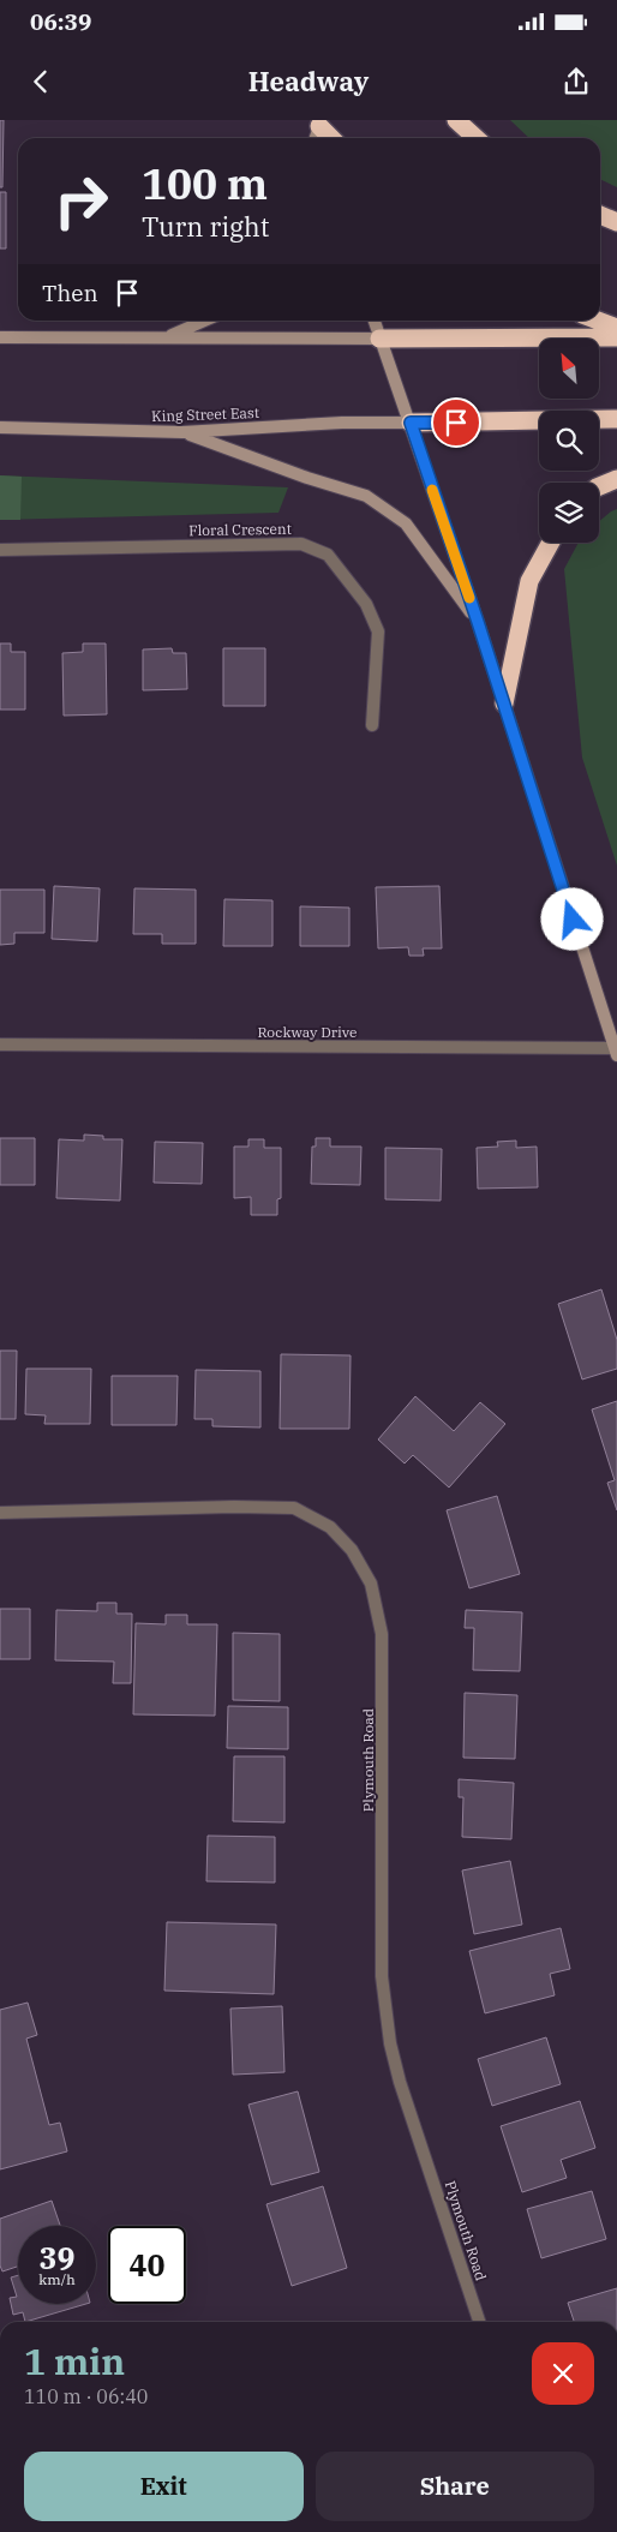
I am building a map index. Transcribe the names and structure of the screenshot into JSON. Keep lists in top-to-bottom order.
{
  "streets": {
    "main road": ["King Street East"],
    "street": ["Floral Crescent", "Rockway Drive", "Plymouth Road"]
  },
  "north": "top left",
  "page": {
    "status": "06:39",
    "header": "Headway",
    "turn": ["100 m", "Turn right"],
    "then": "Then",
    "speed": "39 km/h",
    "limit": "40",
    "heading": ["1 min", "110 m · 06:40"],
    "buttons": ["Exit", "Share"]
  }
}
